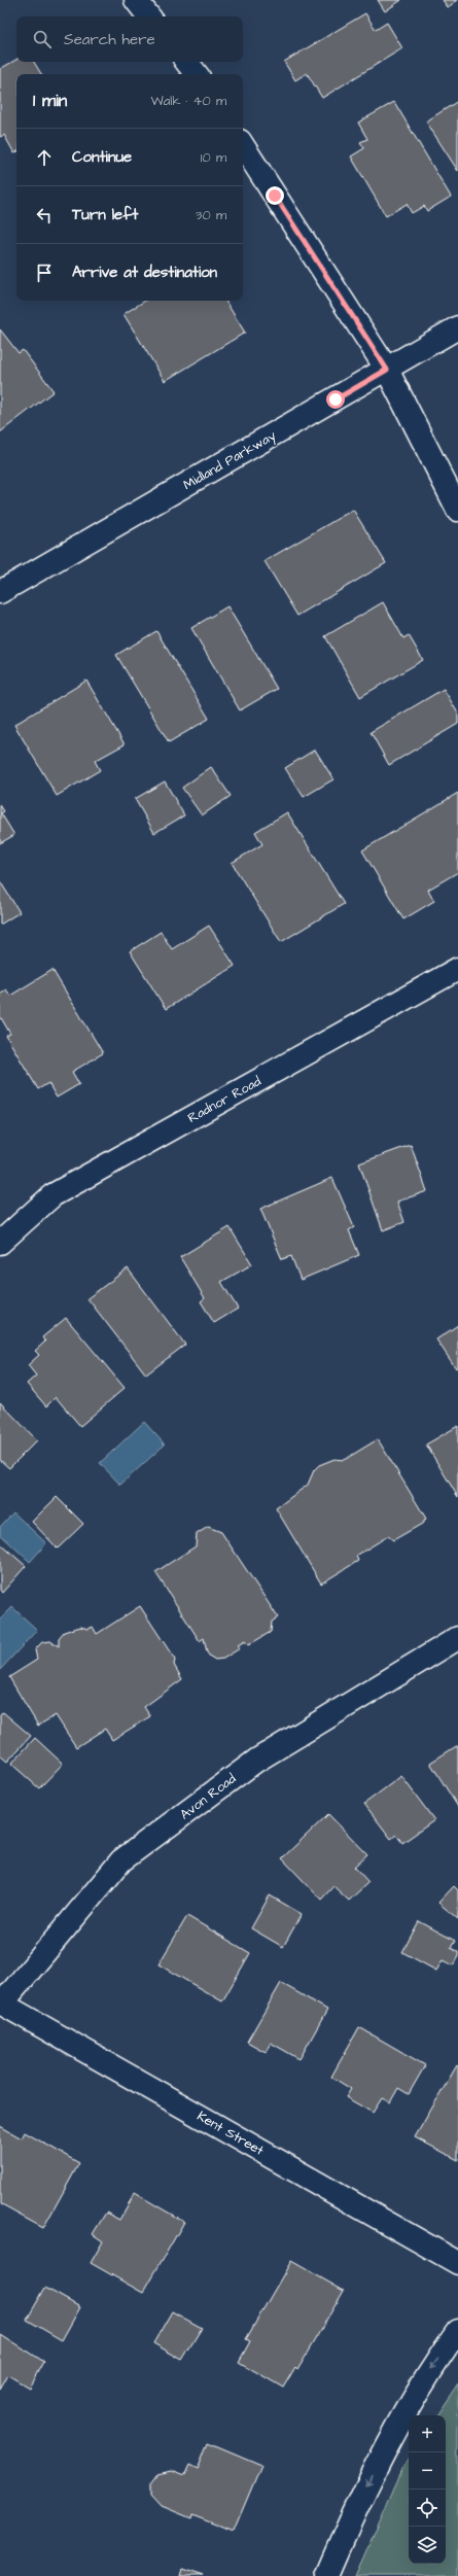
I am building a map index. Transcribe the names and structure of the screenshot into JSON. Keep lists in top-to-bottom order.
{
  "streets": {
    "street": [
      "Midland Parkway",
      "Radnor Road",
      "Avon Road",
      "Kent Street"
    ]
  },
  "crossings": [
    ["Avon Road", "Kent Street"]
  ],
  "page": {
    "search": "Search here",
    "heading": ["1 min", "Walk · 40 m"],
    "list": [
      ["Continue", "10 m"],
      ["Turn left", "30 m"],
      "Arrive at destination"
    ],
    "map_buttons": ["+", "−"]
  }
}
